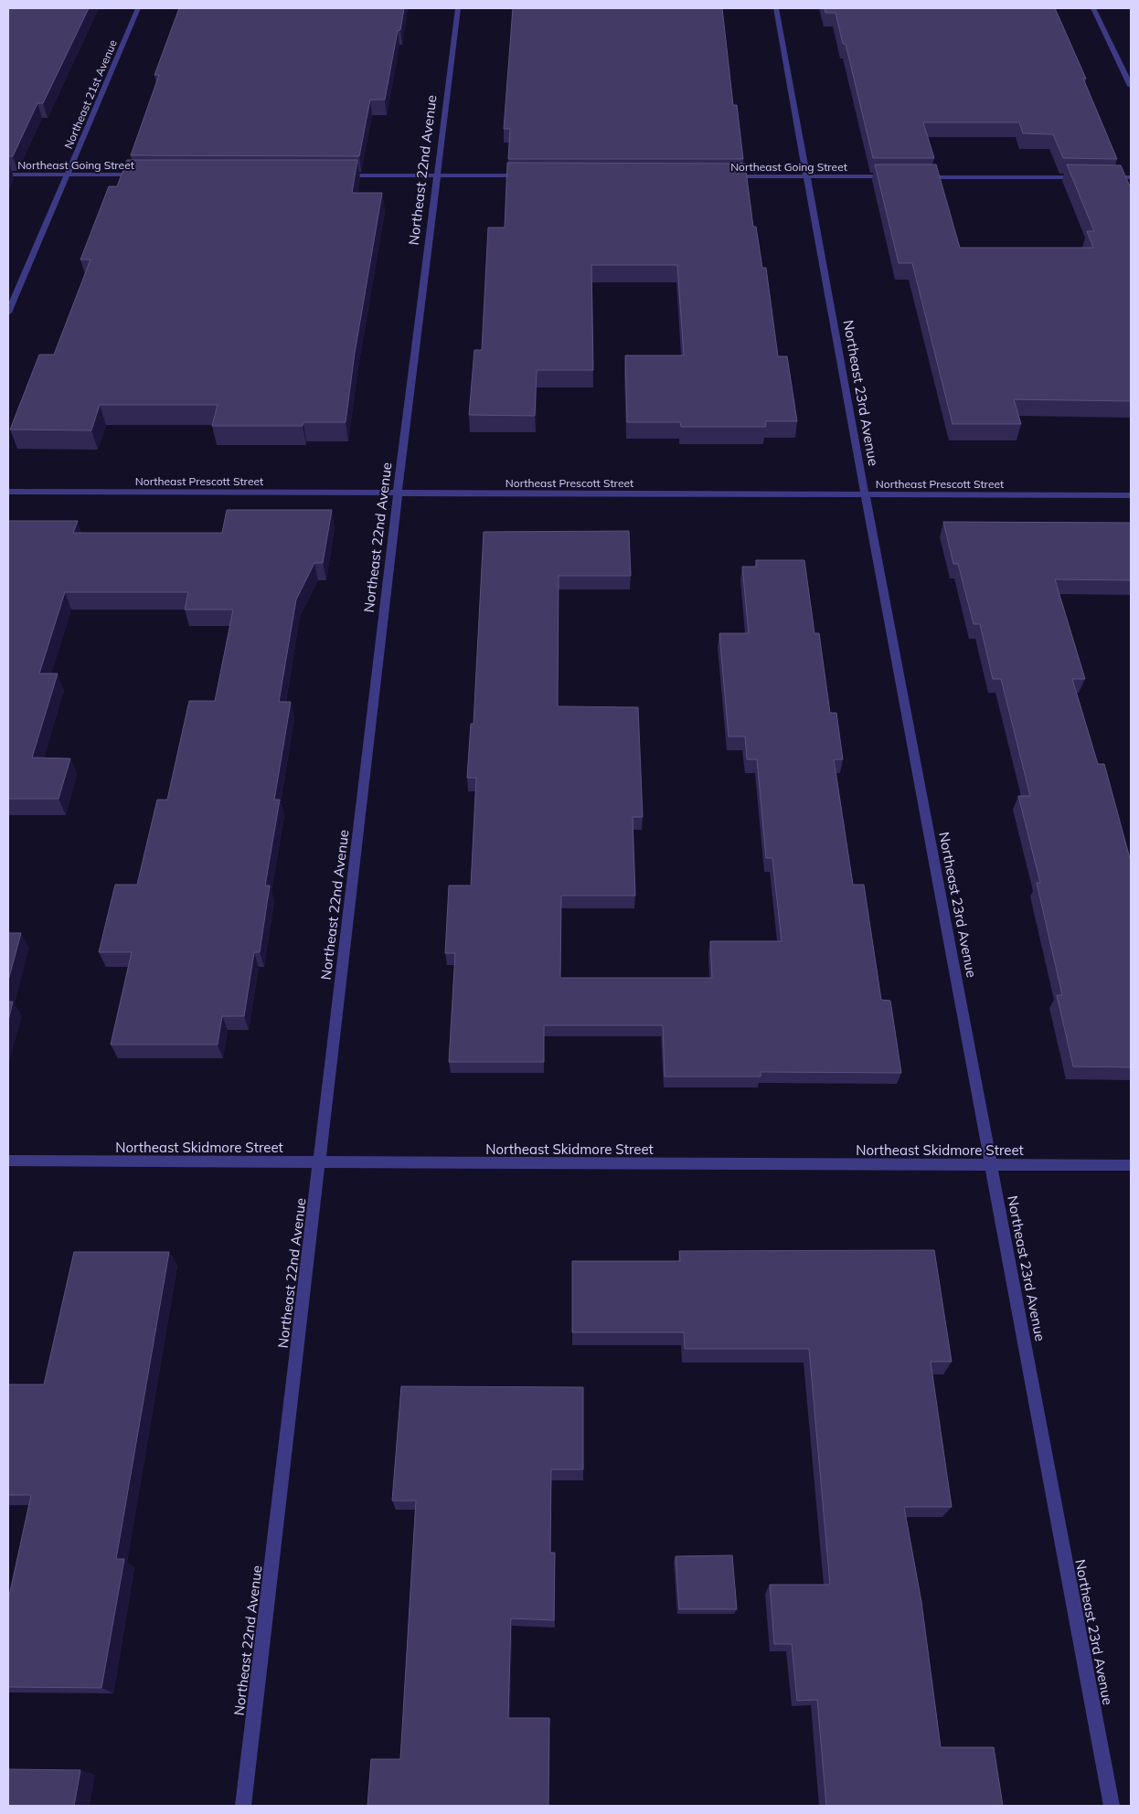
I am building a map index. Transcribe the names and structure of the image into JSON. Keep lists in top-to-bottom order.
{
  "streets": {
    "street": [
      "Northeast 21st Avenue",
      "Northeast Going Street",
      "Northeast 22nd Avenue",
      "Northeast 23rd Avenue",
      "Northeast Prescott Street",
      "Northeast Skidmore Street"
    ]
  },
  "crossings": [
    ["Northeast 21st Avenue", "Northeast Going Street"],
    ["Northeast Going Street", "Northeast 23rd Avenue"],
    ["Northeast 22nd Avenue", "Northeast Prescott Street"],
    ["Northeast 22nd Avenue", "Northeast Skidmore Street"],
    ["Northeast 23rd Avenue", "Northeast Prescott Street"],
    ["Northeast 23rd Avenue", "Northeast Skidmore Street"]
  ]
}
